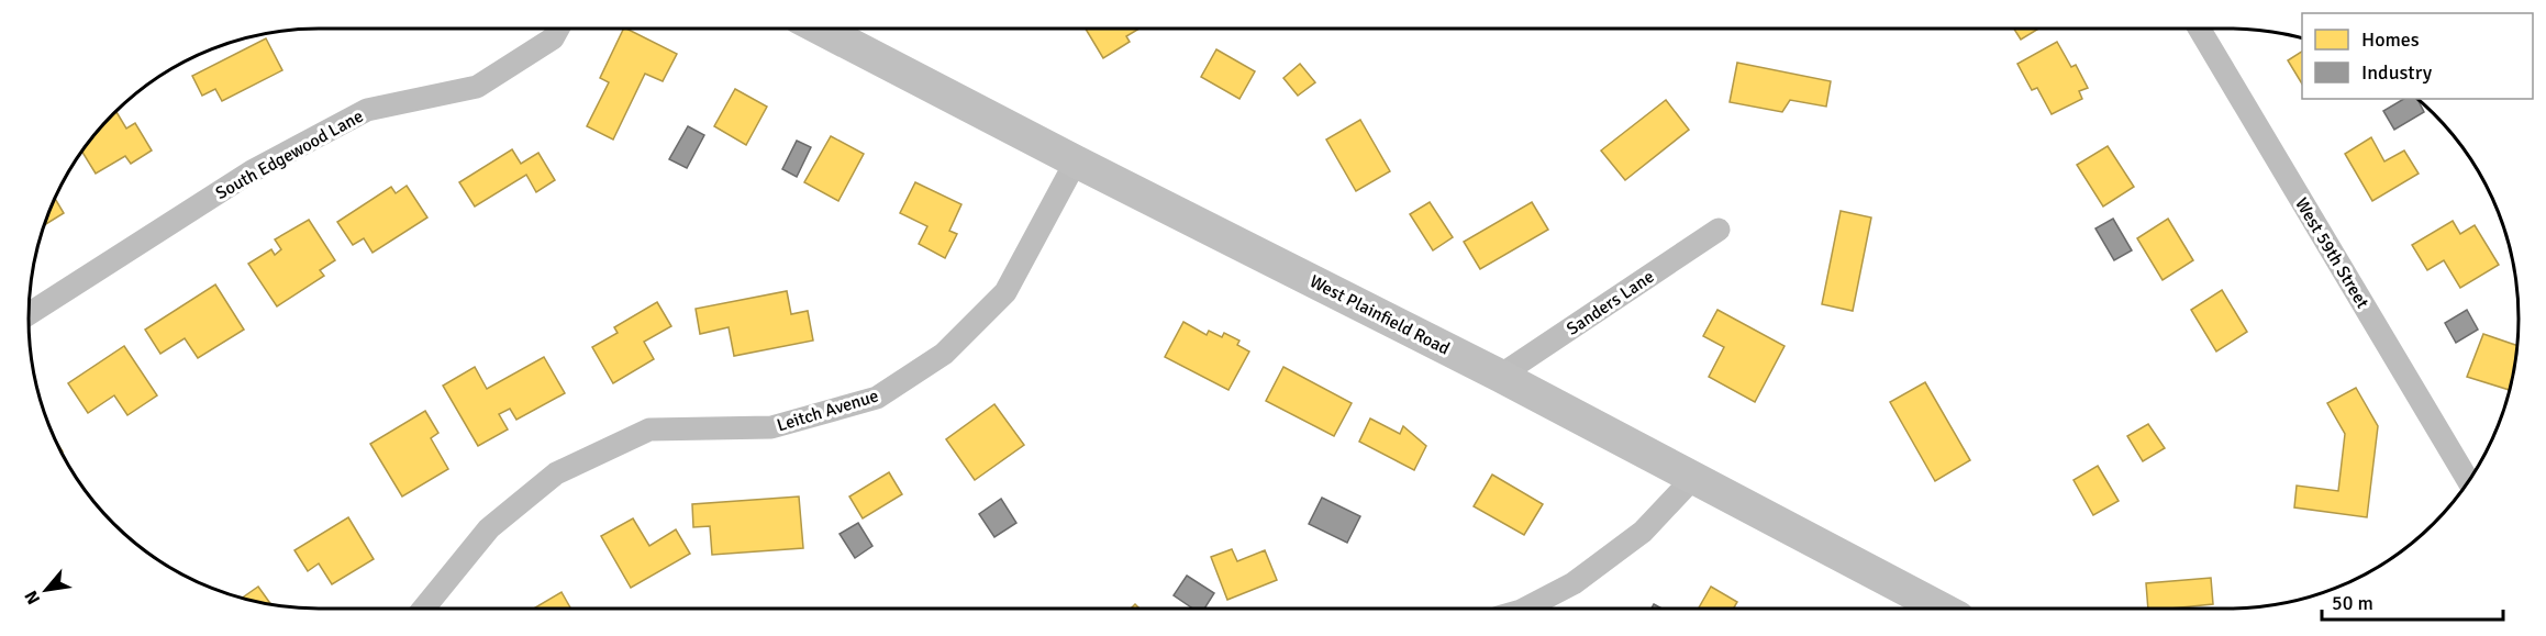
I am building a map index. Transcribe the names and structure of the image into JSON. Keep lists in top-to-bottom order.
{
  "streets": {
    "main road": ["West Plainfield Road"],
    "street": [
      "South Edgewood Lane",
      "West 59th Street",
      "Sanders Lane",
      "Leitch Avenue"
    ]
  },
  "crossings": [
    ["Sanders Lane", "West Plainfield Road"],
    ["West Plainfield Road", "Leitch Avenue"]
  ],
  "legend": ["Homes", "Industry"],
  "scale_bar": "50 m",
  "north": "bottom left"
}
